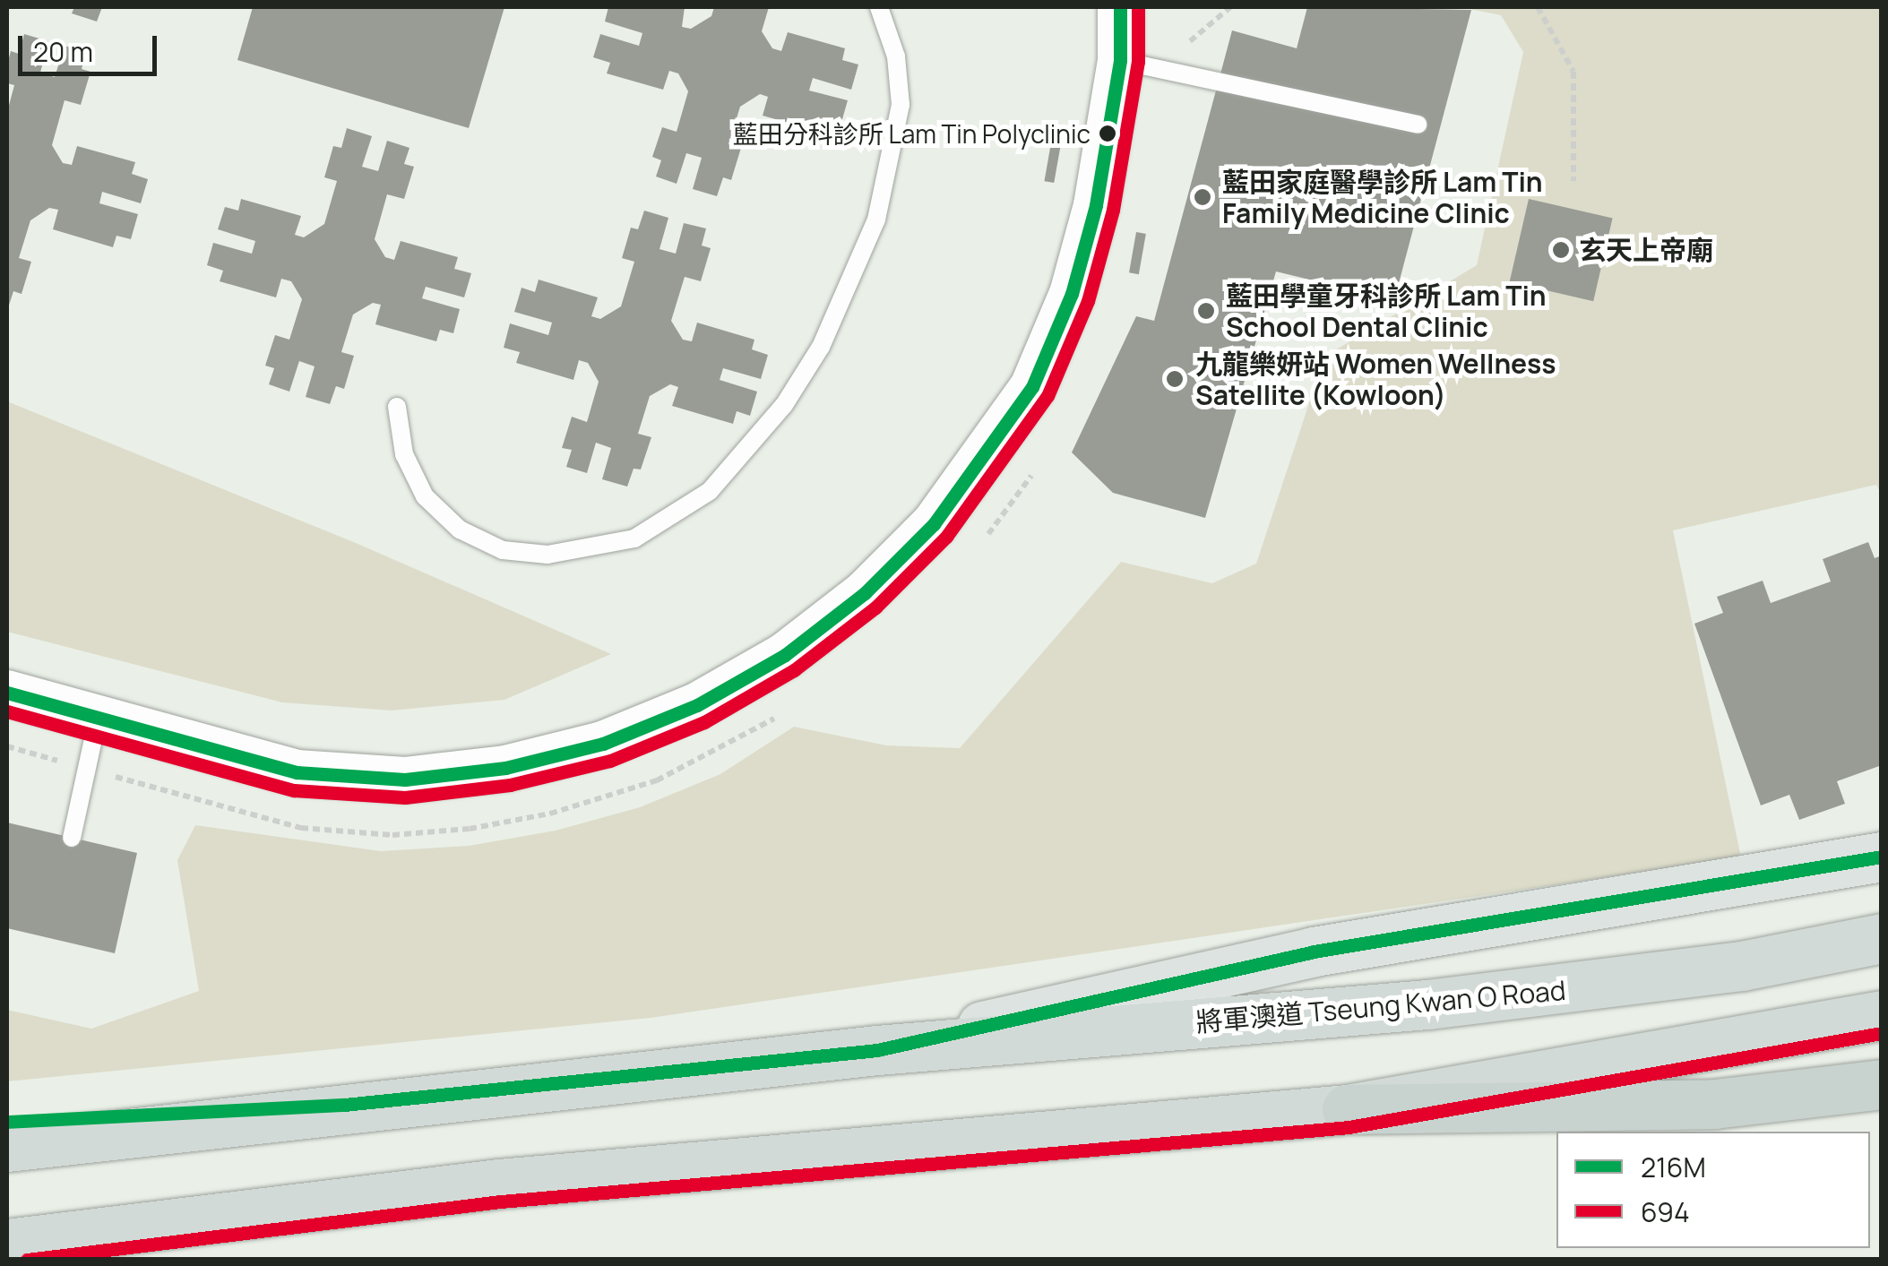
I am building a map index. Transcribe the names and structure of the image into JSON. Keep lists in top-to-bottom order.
{
  "streets": {
    "highway": ["將軍澳道 Tseung Kwan O Road"]
  },
  "places": [
    "藍田分科診所 Lam Tin Polyclinic",
    "藍田家庭醫學診所 Lam Tin Family Medicine Clinic",
    "玄天上帝廟",
    "藍田學童牙科診所 Lam Tin School Dental Clinic",
    "九龍樂妍站 Women Wellness Satellite (Kowloon)"
  ],
  "lines": ["transit line 216M", "transit line 694"],
  "legend": ["216M", "694"],
  "scale_bar": "20 m"
}
